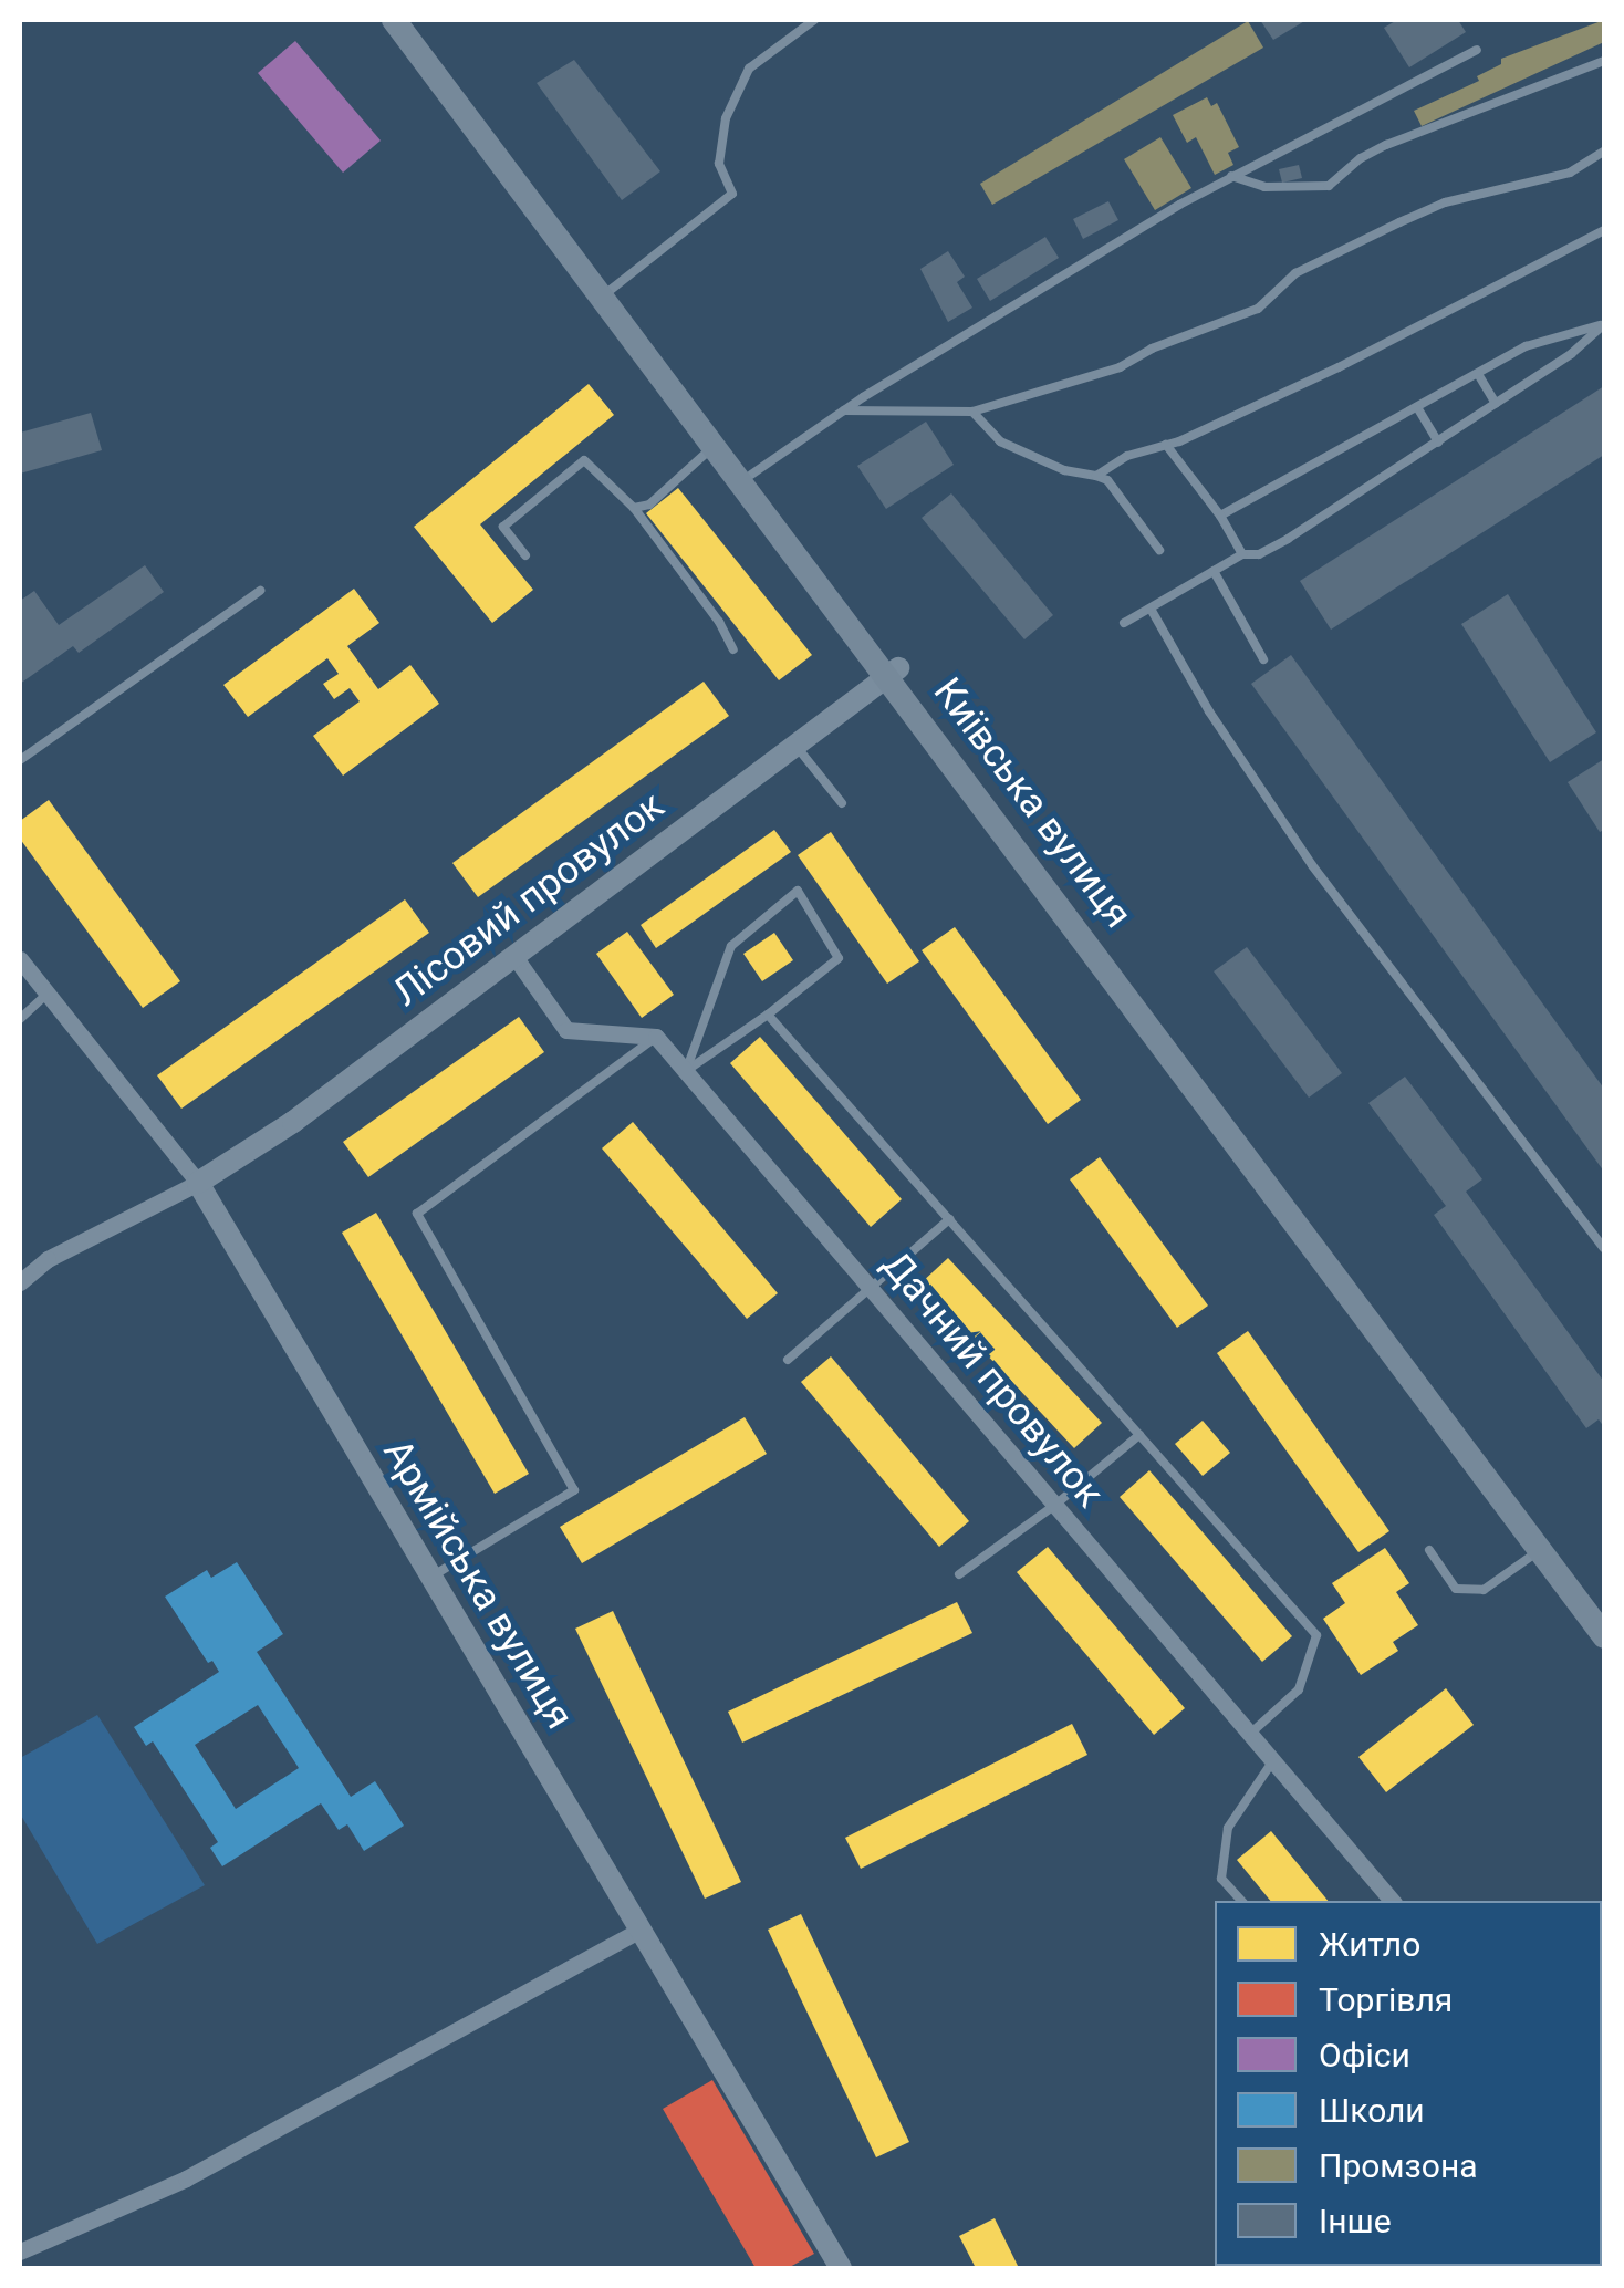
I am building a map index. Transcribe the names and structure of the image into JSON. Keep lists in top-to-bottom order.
{
  "streets": {
    "main road": ["Київська вулиця"],
    "street": ["Лісовий провулок", "Дачний провулок", "Армійська вулиця"]
  },
  "crossings": [
    ["Київська вулиця", "Лісовий провулок"],
    ["Лісовий провулок", "Армійська вулиця"]
  ],
  "legend": [
    "Житло",
    "Торгівля",
    "Офіси",
    "Школи",
    "Промзона",
    "Інше"
  ]
}
